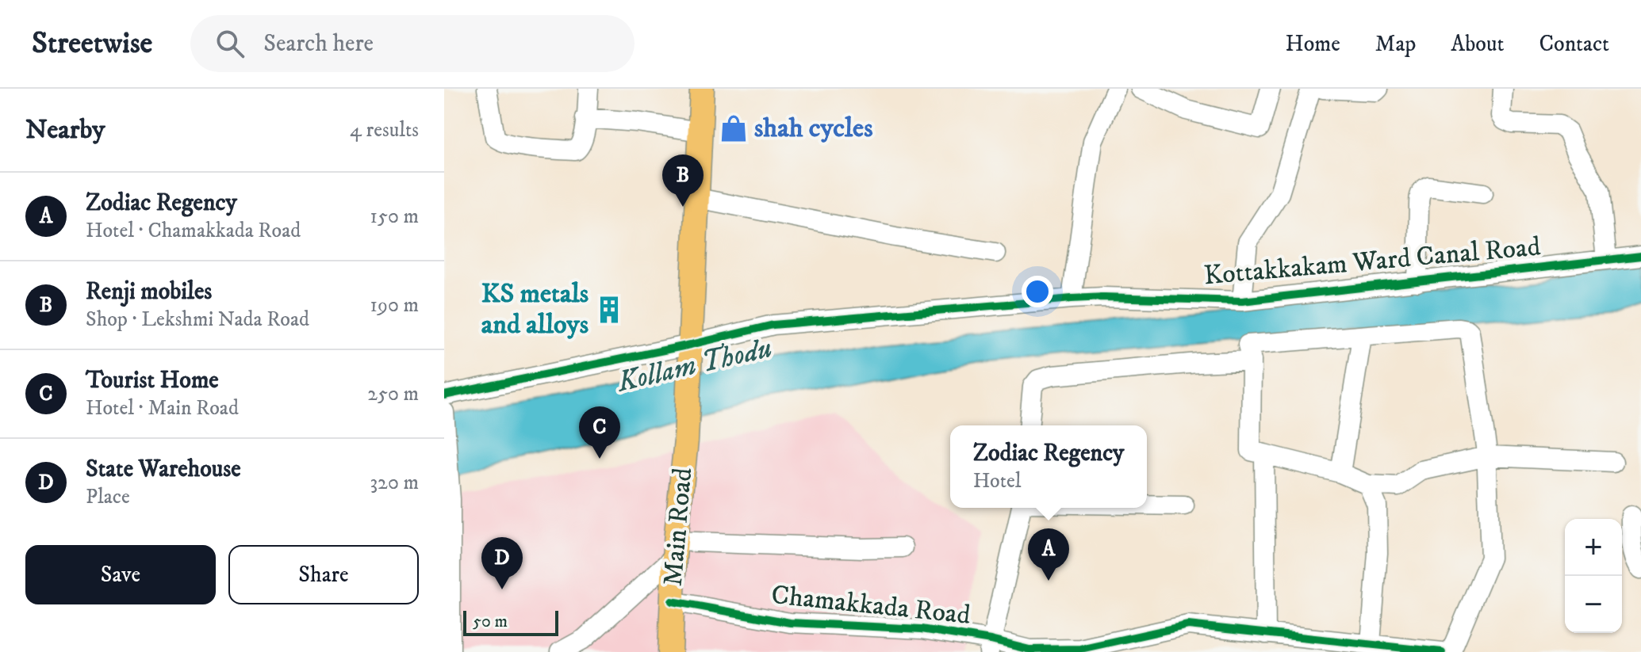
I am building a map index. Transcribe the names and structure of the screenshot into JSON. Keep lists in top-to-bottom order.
{
  "streets": {
    "main road": ["Main Road"],
    "street": ["Kottakkakam Ward Canal Road", "Chamakkada Road"]
  },
  "crossings": [
    ["Kottakkakam Ward Canal Road", "Main Road"],
    ["Main Road", "Chamakkada Road"]
  ],
  "water": ["Kollam Thodu"],
  "places": {
    "shop": ["shah cycles"],
    "building": ["KS metals and alloys"]
  },
  "scale_bar": "50 m",
  "page": {
    "header": "Streetwise",
    "search": "Search here",
    "nav": [
      "Home",
      "Map",
      "About",
      "Contact"
    ],
    "heading": ["Nearby", "4 results"],
    "pins": [
      "B",
      "C",
      "A",
      "D"
    ],
    "list": [
      {
        "mark": "A",
        "name": "Zodiac Regency",
        "note": "Hotel · Chamakkada Road",
        "value": "150 m"
      },
      {
        "mark": "B",
        "name": "Renji mobiles",
        "note": "Shop · Lekshmi Nada Road",
        "value": "190 m"
      },
      {
        "mark": "C",
        "name": "Tourist Home",
        "note": "Hotel · Main Road",
        "value": "250 m"
      },
      {
        "mark": "D",
        "name": "State Warehouse",
        "note": "Place",
        "value": "320 m"
      }
    ],
    "popup": ["Zodiac Regency", "Hotel"],
    "map_buttons": ["+", "−"],
    "buttons": ["Save", "Share"],
    "scale": "50 m"
  }
}
